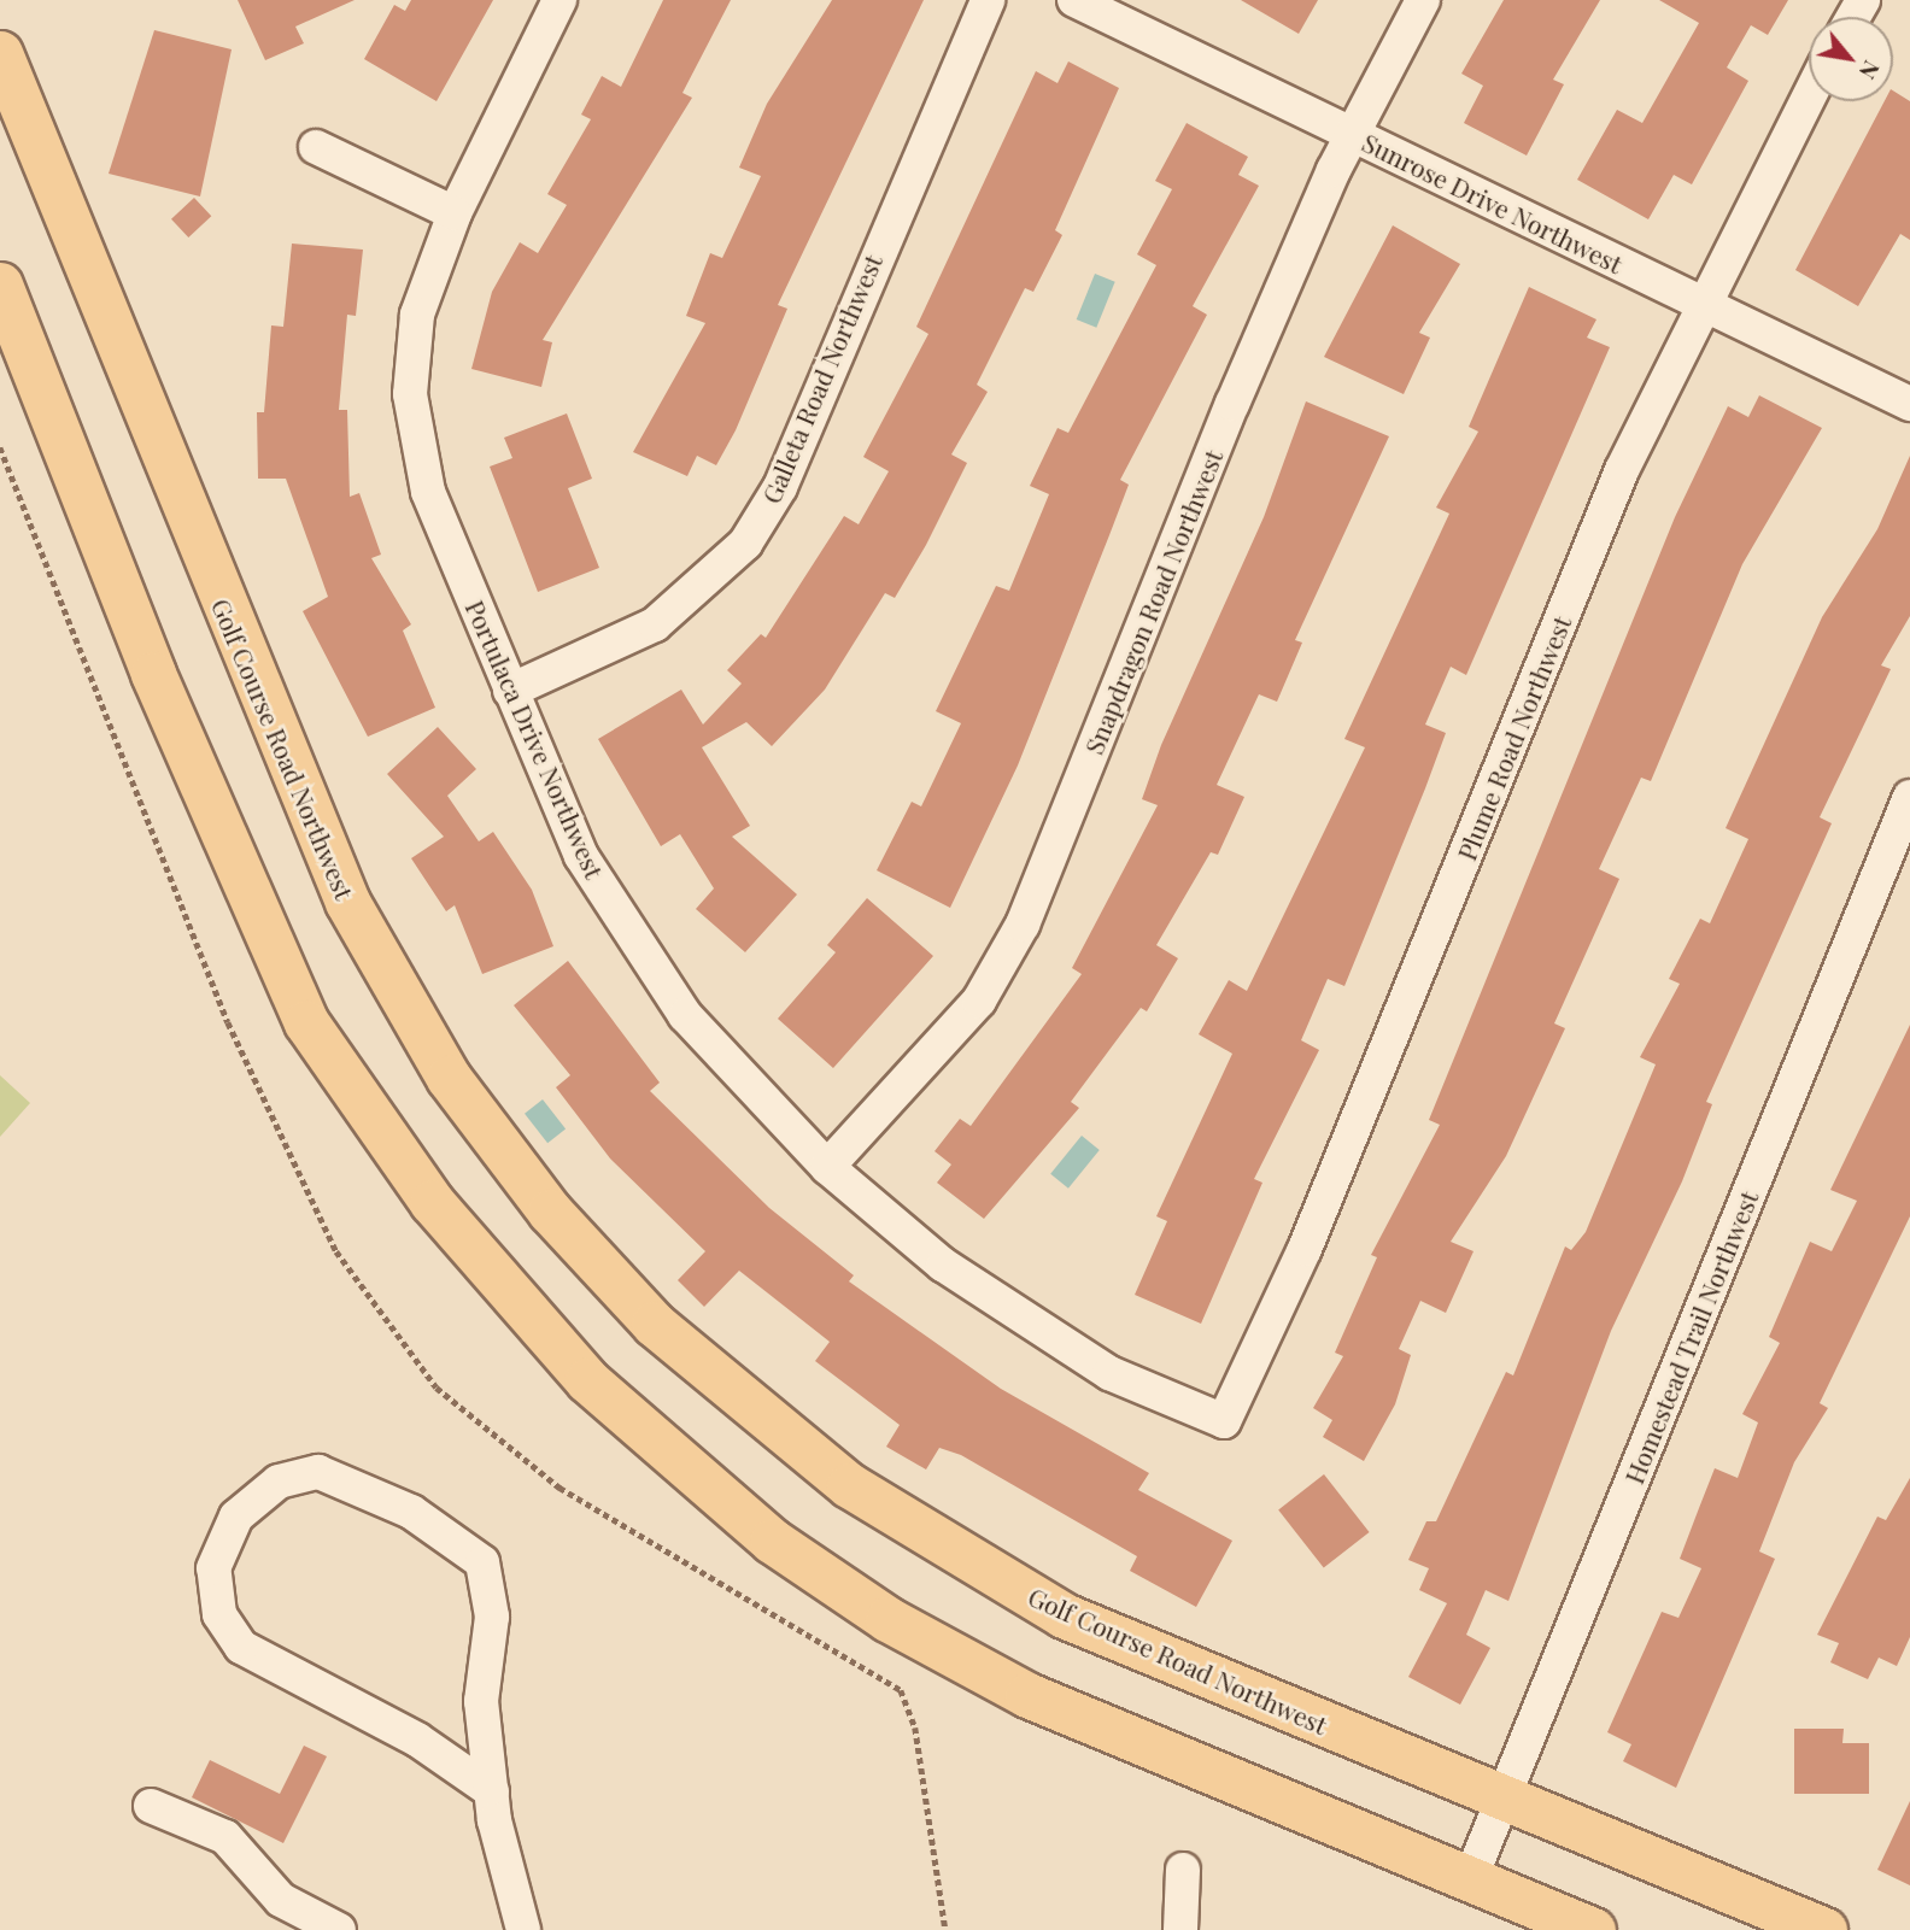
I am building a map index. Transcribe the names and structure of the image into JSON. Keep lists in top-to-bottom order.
{
  "streets": {
    "main road": ["Golf Course Road Northwest"],
    "street": [
      "Sunrose Drive Northwest",
      "Galleta Road Northwest",
      "Snapdragon Road Northwest",
      "Plume Road Northwest",
      "Portulaca Drive Northwest",
      "Homestead Trail Northwest"
    ]
  },
  "crossings": [
    ["Sunrose Drive Northwest", "Snapdragon Road Northwest"],
    ["Sunrose Drive Northwest", "Plume Road Northwest"],
    ["Galleta Road Northwest", "Portulaca Drive Northwest"],
    ["Snapdragon Road Northwest", "Portulaca Drive Northwest"],
    ["Plume Road Northwest", "Portulaca Drive Northwest"],
    ["Golf Course Road Northwest", "Homestead Trail Northwest"]
  ],
  "north": "bottom right"
}
